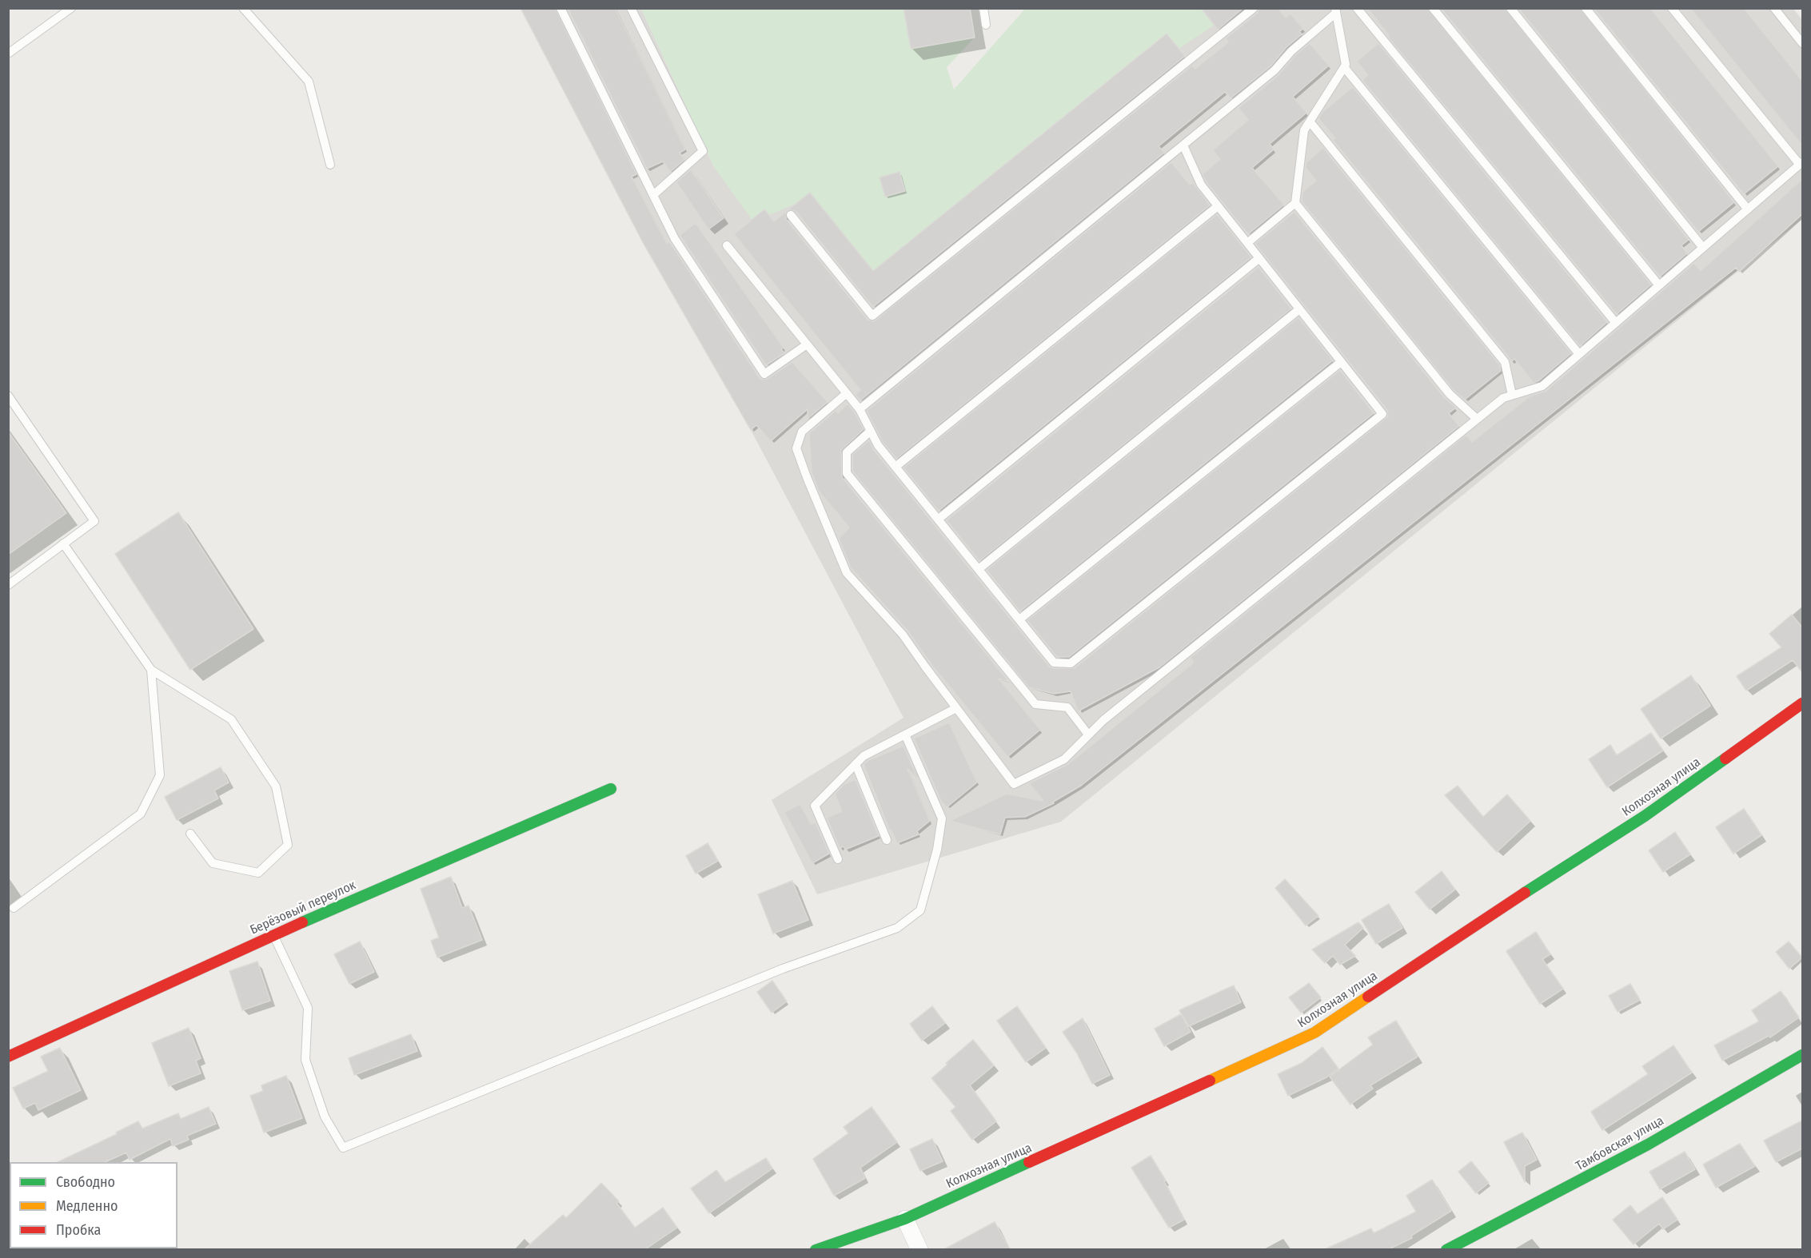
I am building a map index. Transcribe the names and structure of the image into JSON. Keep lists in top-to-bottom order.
{
  "streets": {
    "street": ["Колхозная улица", "Берёзовый переулок", "Тамбовская улица"]
  },
  "legend": ["Свободно", "Медленно", "Пробка"]
}
